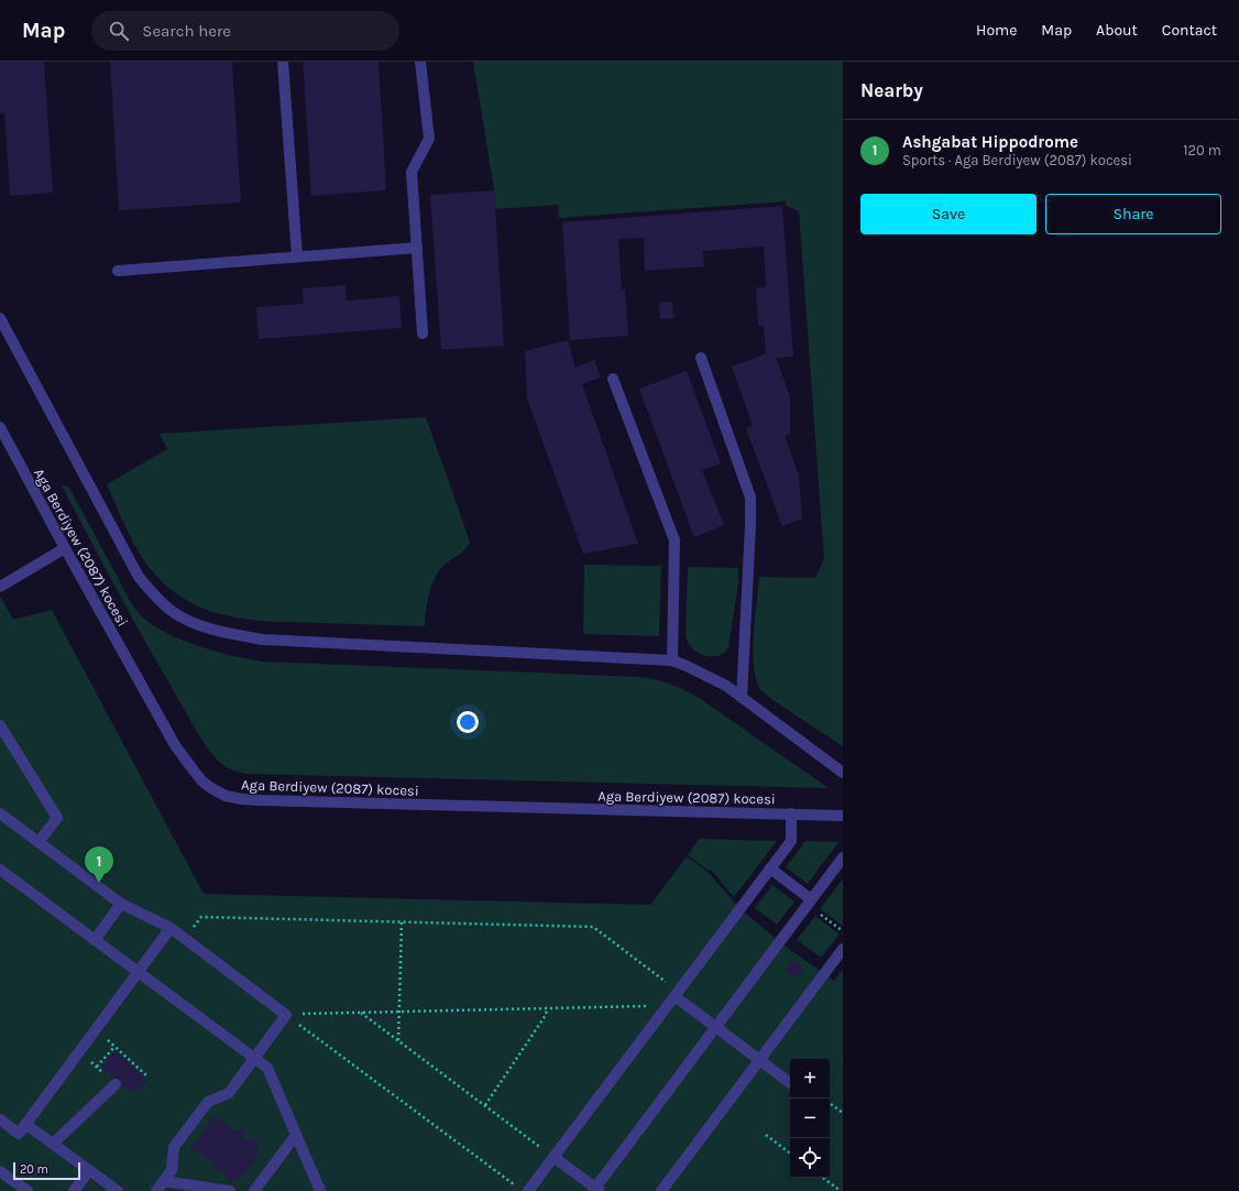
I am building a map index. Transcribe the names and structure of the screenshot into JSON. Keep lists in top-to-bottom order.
{
  "streets": {
    "street": ["Aga Berdiyew (2087) kocesi"]
  },
  "scale_bar": "20 m",
  "page": {
    "header": "Map",
    "search": "Search here",
    "nav": [
      "Home",
      "Map",
      "About",
      "Contact"
    ],
    "heading": "Nearby",
    "list": [
      {
        "mark": "1",
        "name": "Ashgabat Hippodrome",
        "note": "Sports · Aga Berdiyew (2087) kocesi",
        "value": "120 m"
      }
    ],
    "buttons": ["Save", "Share"],
    "pins": "1",
    "map_buttons": ["+", "−"],
    "scale": "20 m"
  }
}
